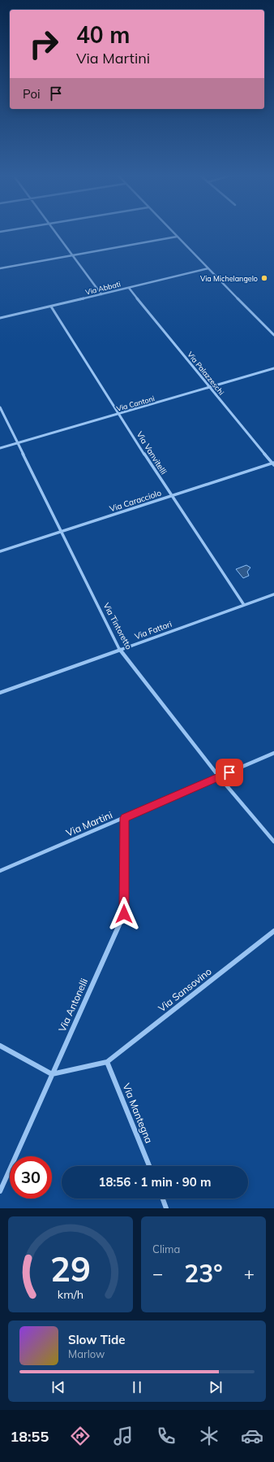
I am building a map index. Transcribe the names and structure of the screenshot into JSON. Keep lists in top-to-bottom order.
{
  "streets": {
    "street": [
      "Via Abbati",
      "Via Palazzeschi",
      "Via Cantoni",
      "Via Vanvitelli",
      "Via Caracciolo",
      "Via Tintoretto",
      "Via Fattori",
      "Via Martini",
      "Via Sansovino",
      "Via Antonelli",
      "Via Mantegna"
    ]
  },
  "crossings": [
    ["Via Abbati", "Via Palazzeschi"],
    ["Via Abbati", "Via Vanvitelli"],
    ["Via Palazzeschi", "Via Cantoni"],
    ["Via Palazzeschi", "Via Caracciolo"],
    ["Via Cantoni", "Via Vanvitelli"],
    ["Via Cantoni", "Via Tintoretto"],
    ["Via Vanvitelli", "Via Caracciolo"],
    ["Via Vanvitelli", "Via Fattori"],
    ["Via Caracciolo", "Via Tintoretto"],
    ["Via Tintoretto", "Via Fattori"],
    ["Via Tintoretto", "Via Martini"],
    ["Via Martini", "Via Antonelli"],
    ["Via Sansovino", "Via Mantegna"]
  ],
  "places": ["Via Michelangelo"],
  "page": {
    "turn": ["40 m", "Via Martini"],
    "then": "Poi",
    "limit": "30",
    "trip": "18:56 · 1 min · 90 m",
    "tile": "Clima",
    "heat": ["−", "23°", "+"],
    "song": ["Slow Tide", "Marlow"],
    "tabs": "18:55",
    "gauge": ["29", "km/h"]
  }
}
